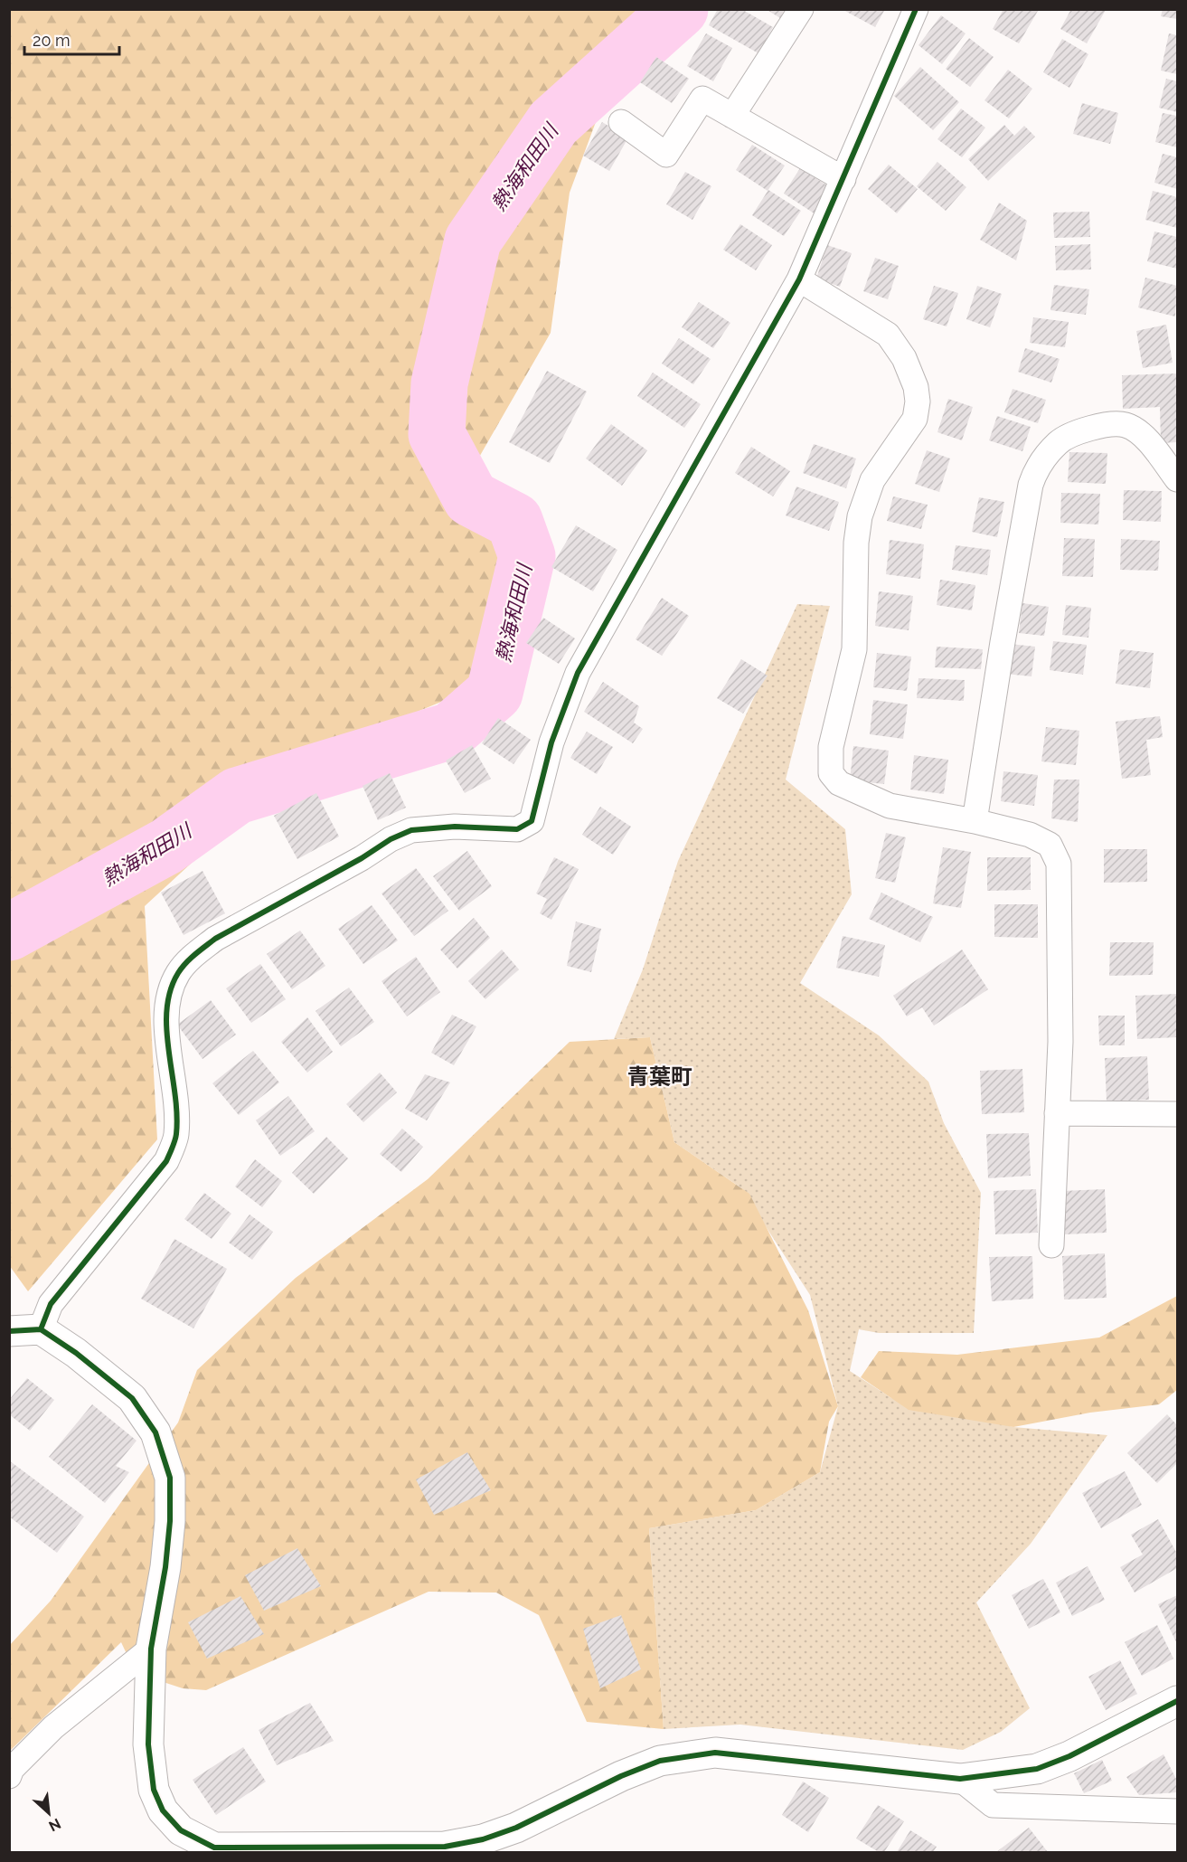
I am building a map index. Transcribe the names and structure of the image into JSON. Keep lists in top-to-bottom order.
{
  "districts": ["青葉町"],
  "water": ["熱海和田川"],
  "scale_bar": "20 m",
  "north": "bottom right"
}
